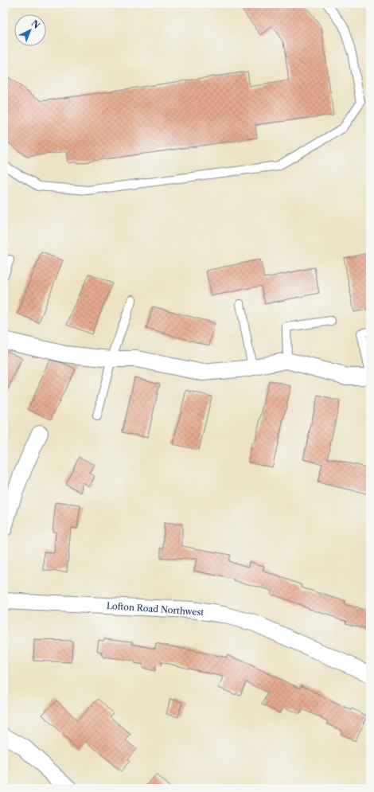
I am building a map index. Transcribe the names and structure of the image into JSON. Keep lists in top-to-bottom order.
{
  "streets": {
    "street": ["Lofton Road Northwest"]
  },
  "north": "top right"
}
